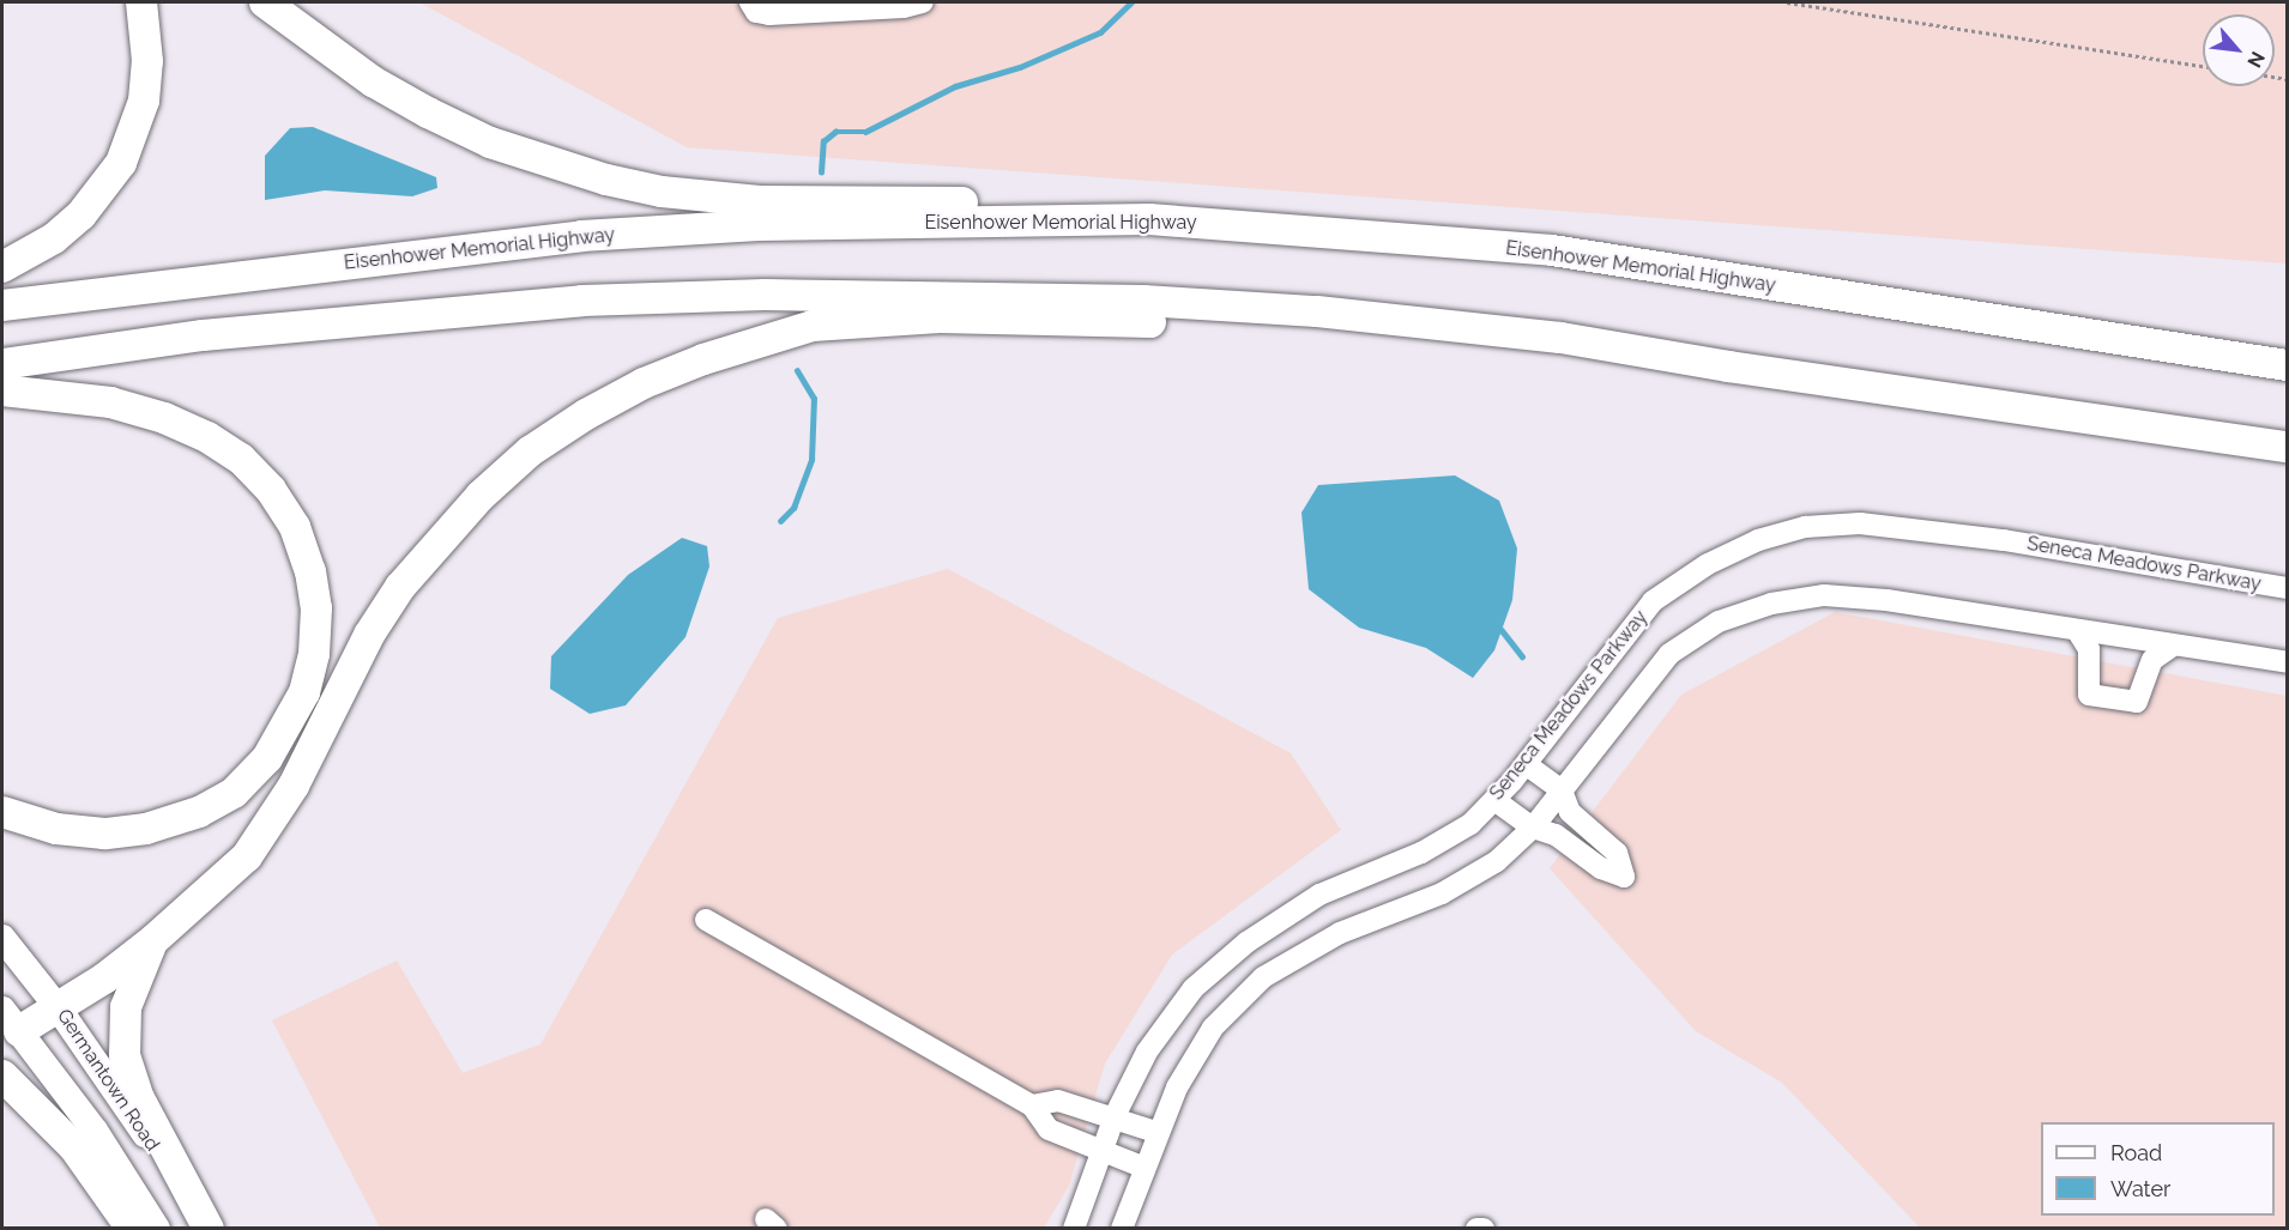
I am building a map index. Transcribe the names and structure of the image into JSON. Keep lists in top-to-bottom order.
{
  "streets": {
    "highway": ["Eisenhower Memorial Highway"],
    "main road": ["Germantown Road"],
    "street": ["Seneca Meadows Parkway"]
  },
  "legend": ["Road", "Water"],
  "north": "bottom right"
}
